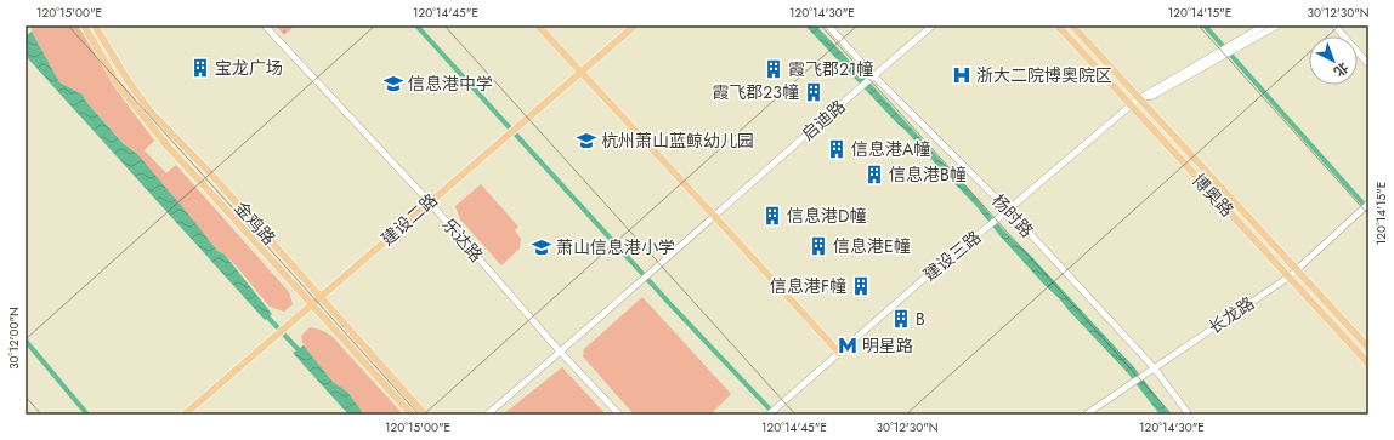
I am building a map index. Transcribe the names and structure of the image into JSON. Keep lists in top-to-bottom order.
{
  "streets": {
    "main road": ["博奥路", "建设二路", "金鸡路"],
    "street": [
      "启迪路",
      "杨时路",
      "乐达路",
      "建设三路",
      "长龙路"
    ]
  },
  "crossings": [
    ["启迪路", "杨时路"],
    ["启迪路", "乐达路"],
    ["博奥路", "建设三路"],
    ["博奥路", "长龙路"],
    ["杨时路", "建设三路"],
    ["杨时路", "长龙路"],
    ["建设二路", "金鸡路"],
    ["建设二路", "乐达路"]
  ],
  "places": {
    "building": [
      "宝龙广场",
      "霞飞郡21幢",
      "霞飞郡23幢",
      "信息港A幢",
      "信息港B幢",
      "信息港D幢",
      "信息港E幢",
      "信息港F幢",
      "B"
    ],
    "hospital": ["浙大二院博奥院区"],
    "school or university": ["信息港中学", "杭州萧山蓝鲸幼儿园", "萧山信息港小学"],
    "metro station": ["明星路"]
  },
  "north": "bottom right",
  "coordinates": [
    "120°15'00\"E",
    "120°14'45\"E",
    "120°14'30\"E",
    "120°14'15\"E",
    "30°12'30\"N",
    "30°12'00\"N"
  ]
}
